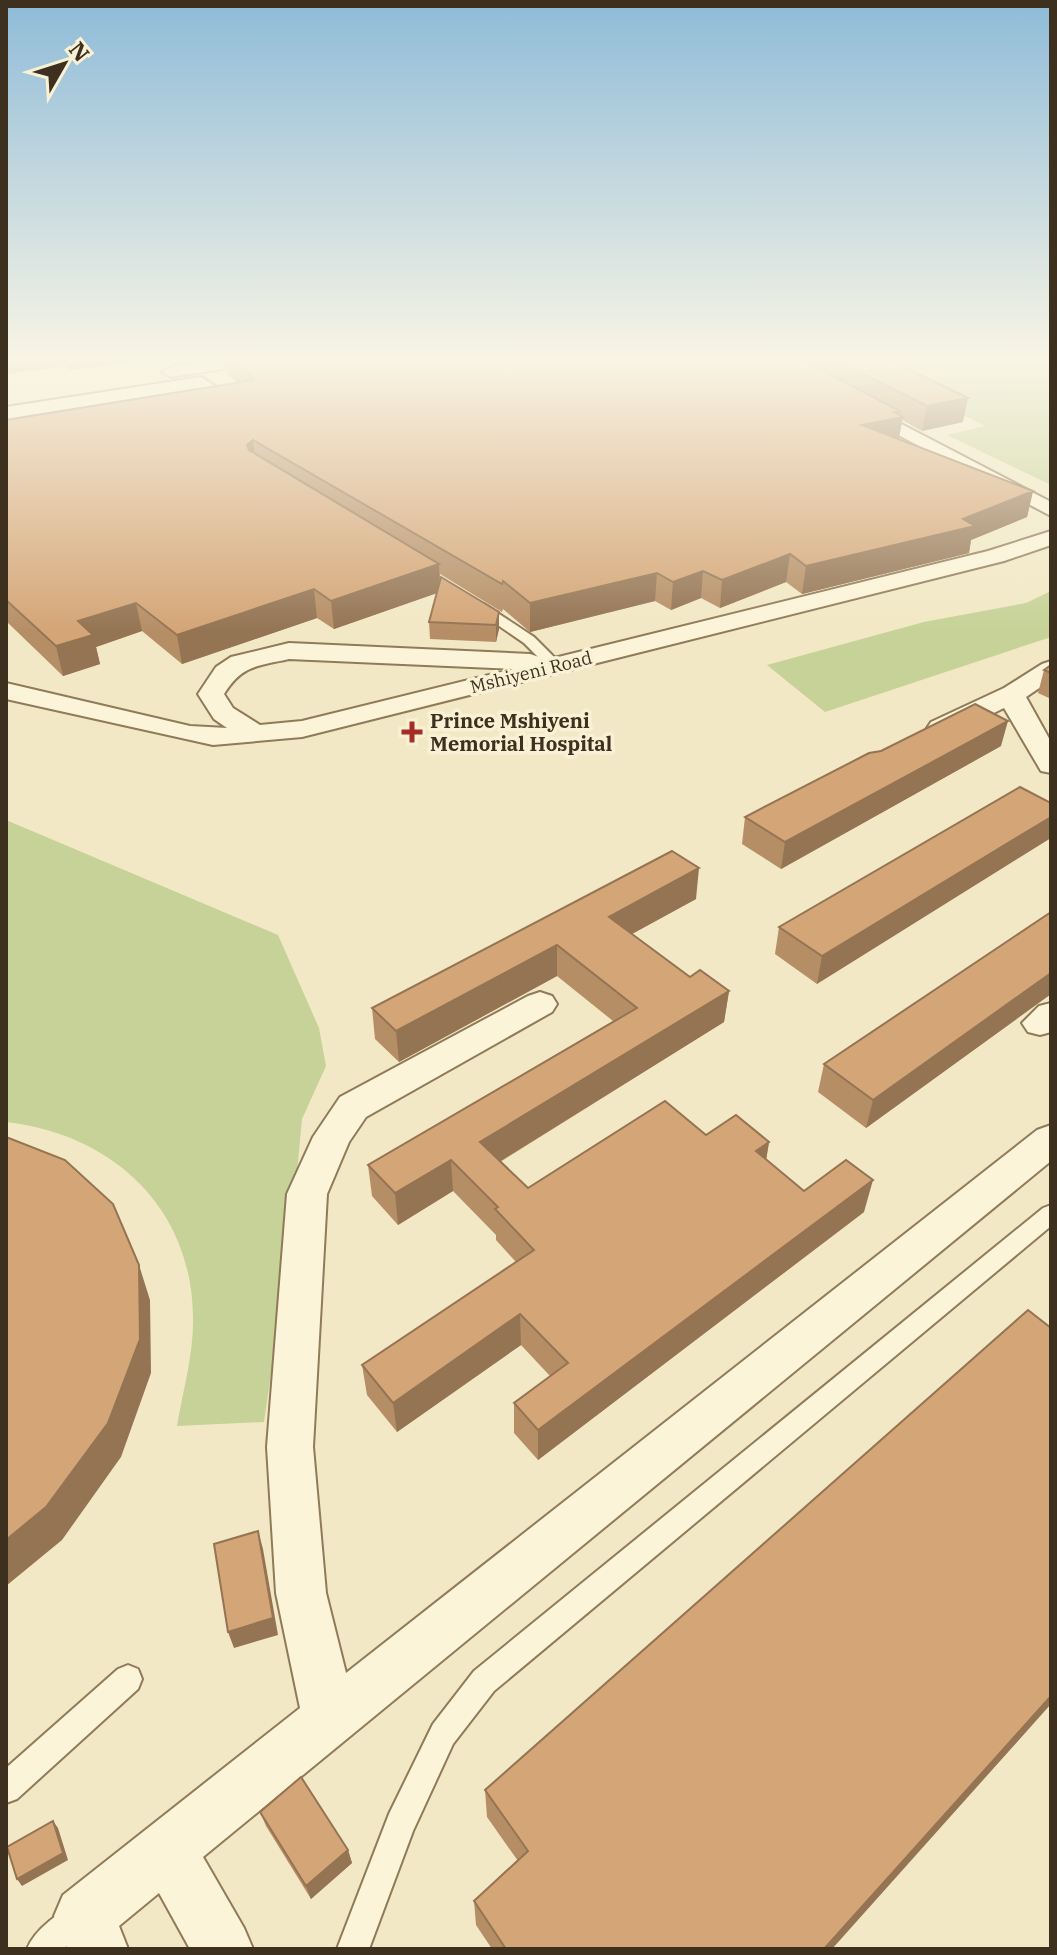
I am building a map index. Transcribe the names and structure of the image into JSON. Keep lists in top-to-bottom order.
{
  "streets": {
    "street": ["Mshiyeni Road"]
  },
  "places": {
    "health": ["Prince Mshiyeni Memorial Hospital"]
  },
  "north": "top right"
}
